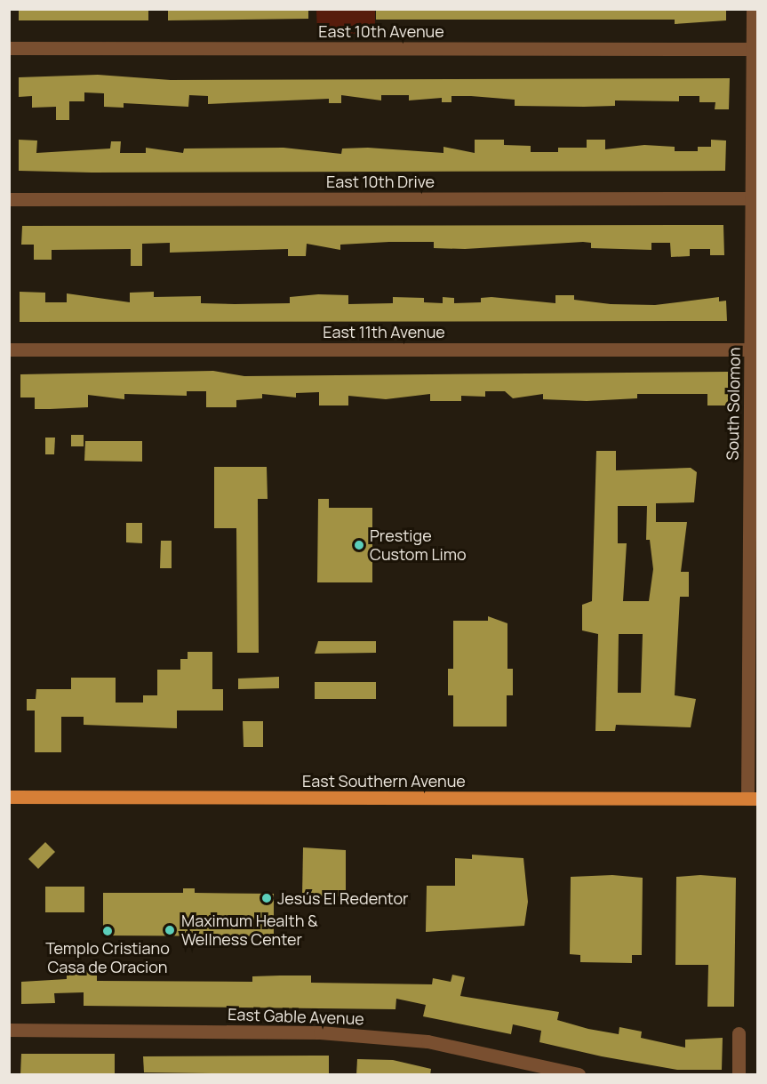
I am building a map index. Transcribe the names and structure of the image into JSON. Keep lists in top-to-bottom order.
{
  "streets": {
    "main road": ["East Southern Avenue"],
    "street": [
      "East 10th Avenue",
      "East 10th Drive",
      "East 11th Avenue",
      "South Solomon",
      "East Gable Avenue"
    ]
  },
  "crossings": [
    ["East 10th Avenue", "South Solomon"],
    ["East 10th Drive", "South Solomon"],
    ["East 11th Avenue", "South Solomon"],
    ["South Solomon", "East Southern Avenue"]
  ],
  "places": [
    "Prestige Custom Limo",
    "Jesús El Redentor",
    "Maximum Health & Wellness Center",
    "Templo Cristiano Casa de Oracion"
  ]
}
